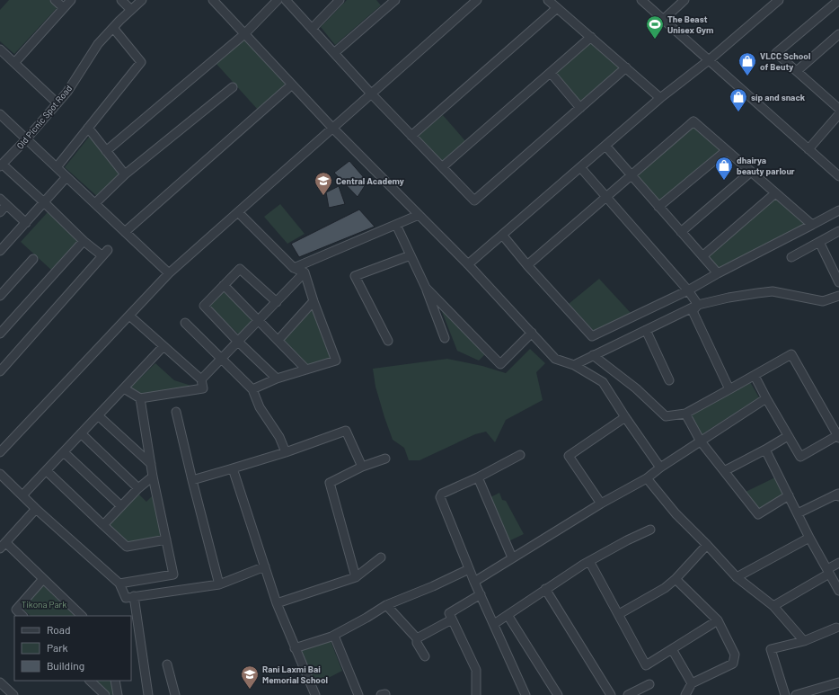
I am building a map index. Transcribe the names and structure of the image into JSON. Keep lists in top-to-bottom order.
{
  "streets": {
    "street": ["Old Picnic Spot Road"]
  },
  "parks": ["Tikona Park"],
  "places": {
    "sports": ["The Beast Unisex Gym"],
    "shop": ["VLCC School of Beuty", "sip and snack", "dhairya beauty parlour"],
    "school or university": ["Central Academy", "Rani Laxmi Bai Memorial School"]
  },
  "legend": ["Road", "Park", "Building"]
}
